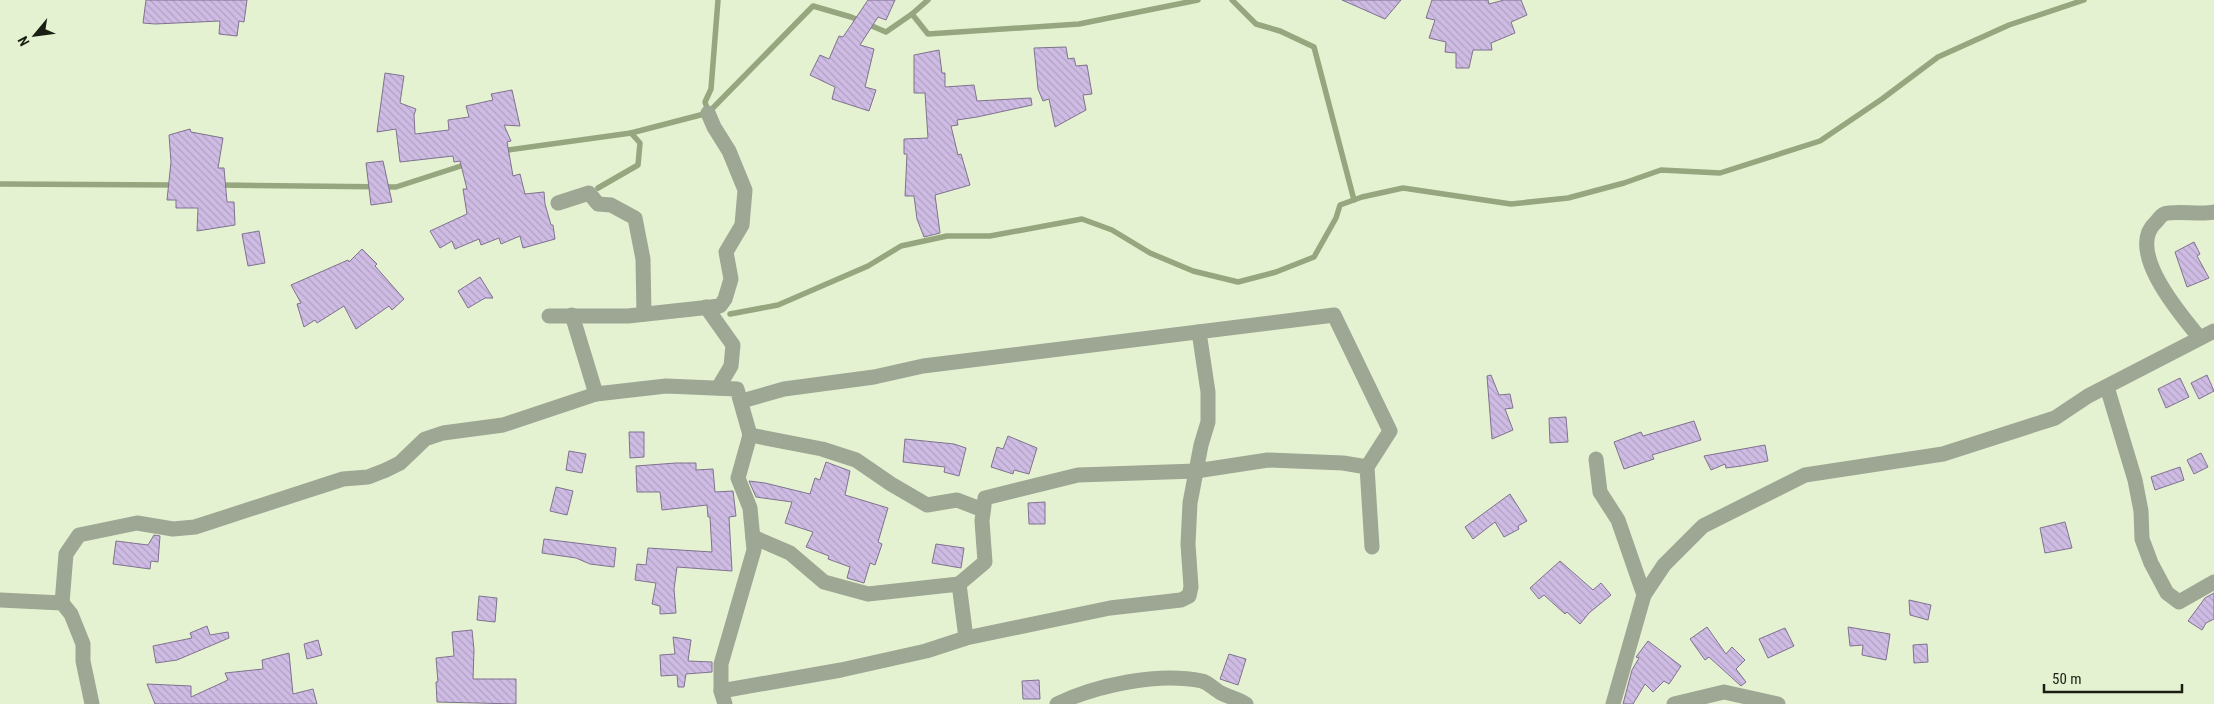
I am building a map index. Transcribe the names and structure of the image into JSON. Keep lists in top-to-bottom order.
{
  "scale_bar": "50 m",
  "north": "bottom left"
}
